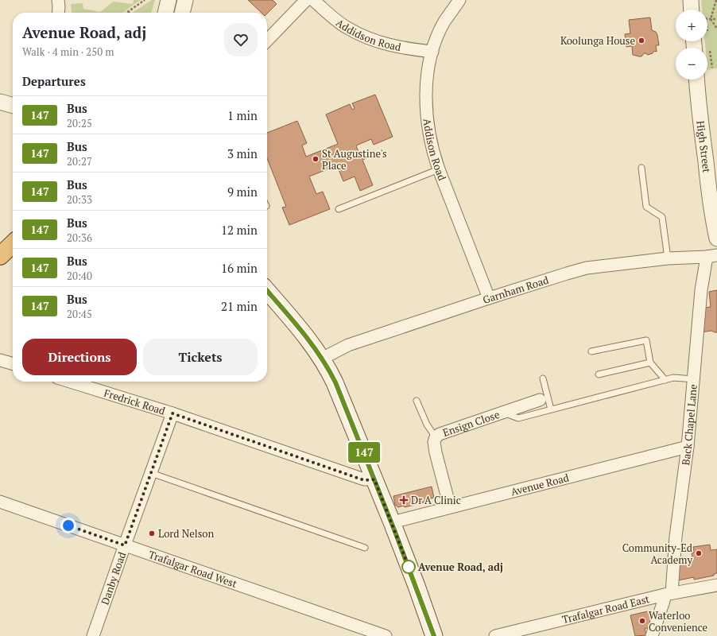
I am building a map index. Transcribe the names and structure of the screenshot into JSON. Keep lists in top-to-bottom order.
{
  "streets": {
    "street": [
      "Addidson Road",
      "High Street",
      "Addison Road",
      "Garnham Road",
      "Fredrick Road",
      "Ensign Close",
      "Back Chapel Lane",
      "Avenue Road",
      "Trafalgar Road West",
      "Danby Road",
      "Trafalgar Road East"
    ]
  },
  "crossings": [
    ["Addidson Road", "Addison Road"],
    ["Addison Road", "Garnham Road"],
    ["Garnham Road", "Back Chapel Lane"],
    ["Fredrick Road", "Danby Road"],
    ["Ensign Close", "Avenue Road"],
    ["Back Chapel Lane", "Avenue Road"],
    ["Back Chapel Lane", "Trafalgar Road East"],
    ["Trafalgar Road West", "Danby Road"]
  ],
  "places": {
    "other": [
      "Koolunga House",
      "St Augustine's Place",
      "Lord Nelson",
      "Community-Ed Academy",
      "Avenue Road, adj",
      "Waterloo Convenience"
    ],
    "health": ["Dr A Clinic"]
  },
  "lines": ["bus line 147"],
  "page": {
    "on_map": "147",
    "map_buttons": ["+", "−"],
    "heading": [
      ["Avenue Road, adj", "Walk · 4 min · 250 m"],
      "Departures"
    ],
    "list": [
      {
        "mark": "147",
        "name": "Bus",
        "note": "20:25",
        "value": "1 min"
      },
      {
        "mark": "147",
        "name": "Bus",
        "note": "20:27",
        "value": "3 min"
      },
      {
        "mark": "147",
        "name": "Bus",
        "note": "20:33",
        "value": "9 min"
      },
      {
        "mark": "147",
        "name": "Bus",
        "note": "20:36",
        "value": "12 min"
      },
      {
        "mark": "147",
        "name": "Bus",
        "note": "20:40",
        "value": "16 min"
      },
      {
        "mark": "147",
        "name": "Bus",
        "note": "20:45",
        "value": "21 min"
      }
    ],
    "buttons": ["Directions", "Tickets"]
  }
}
